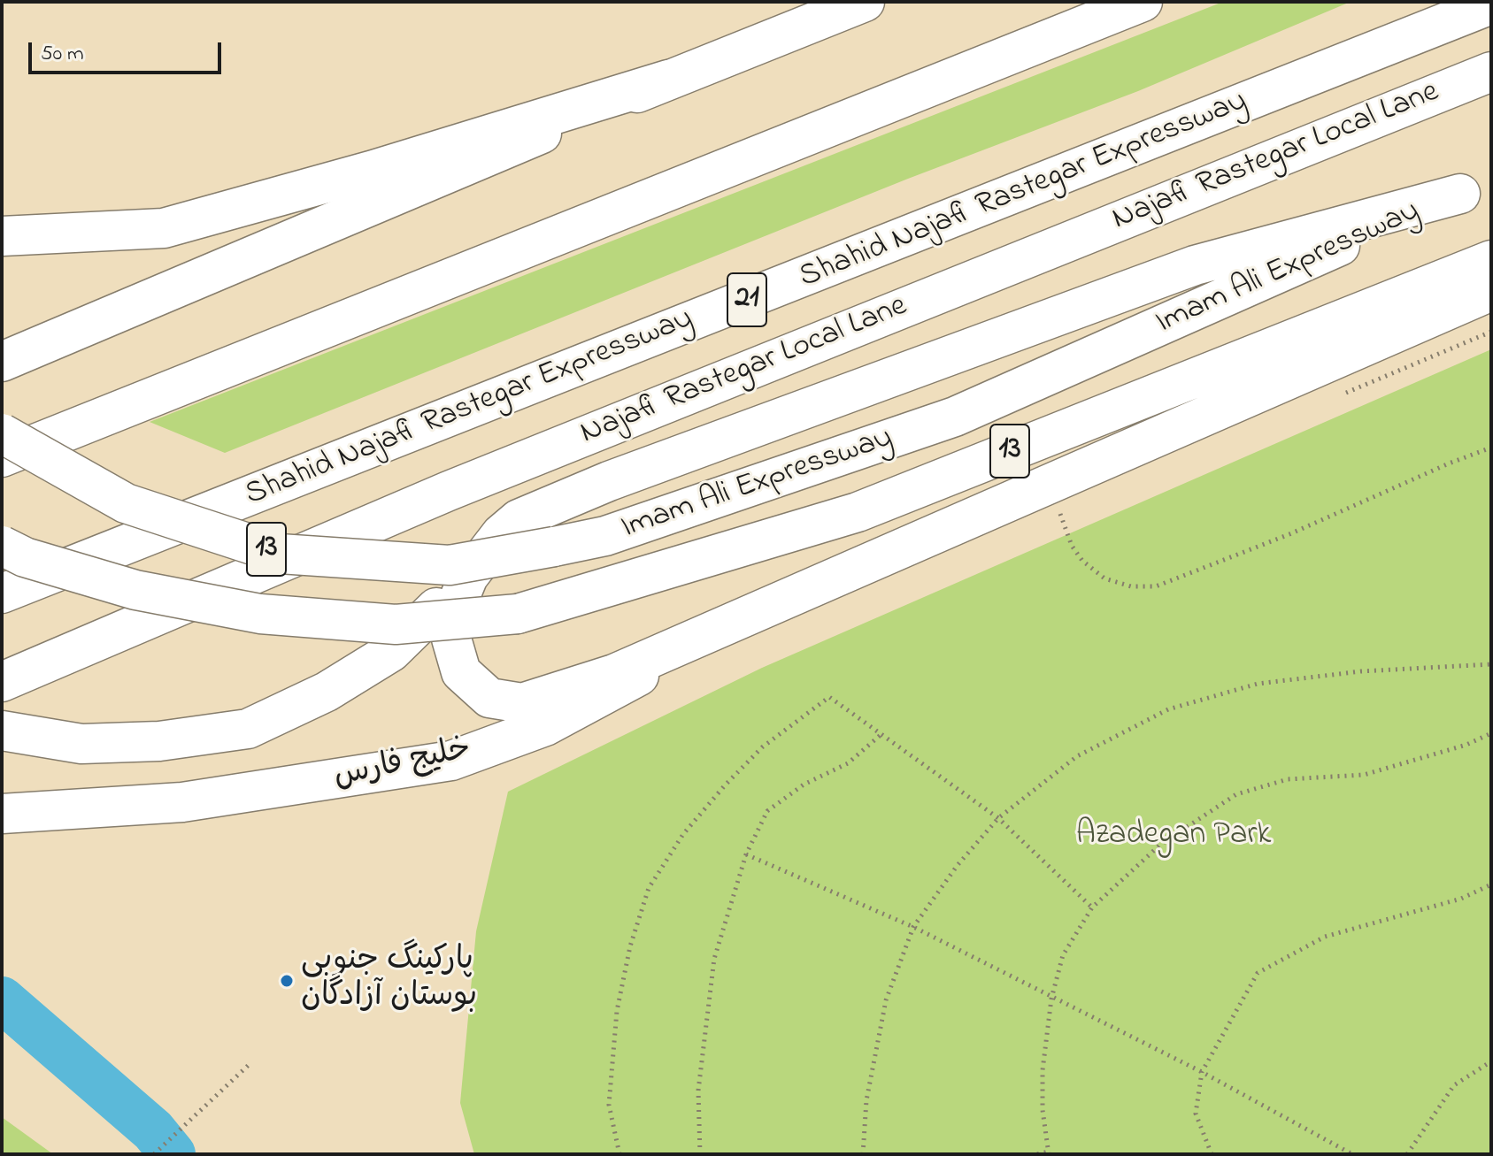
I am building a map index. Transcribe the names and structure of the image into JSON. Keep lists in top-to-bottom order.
{
  "streets": {
    "main road": [
      "Najafi Rastegar Local Lane",
      "Shahid Najafi Rastegar Expressway",
      "Imam Ali Expressway",
      "21",
      "13",
      "خلیج فارس"
    ]
  },
  "parks": ["Azadegan Park"],
  "places": ["پارکینگ جنوبی بوستان آزادگان"],
  "scale_bar": "50 m"
}
